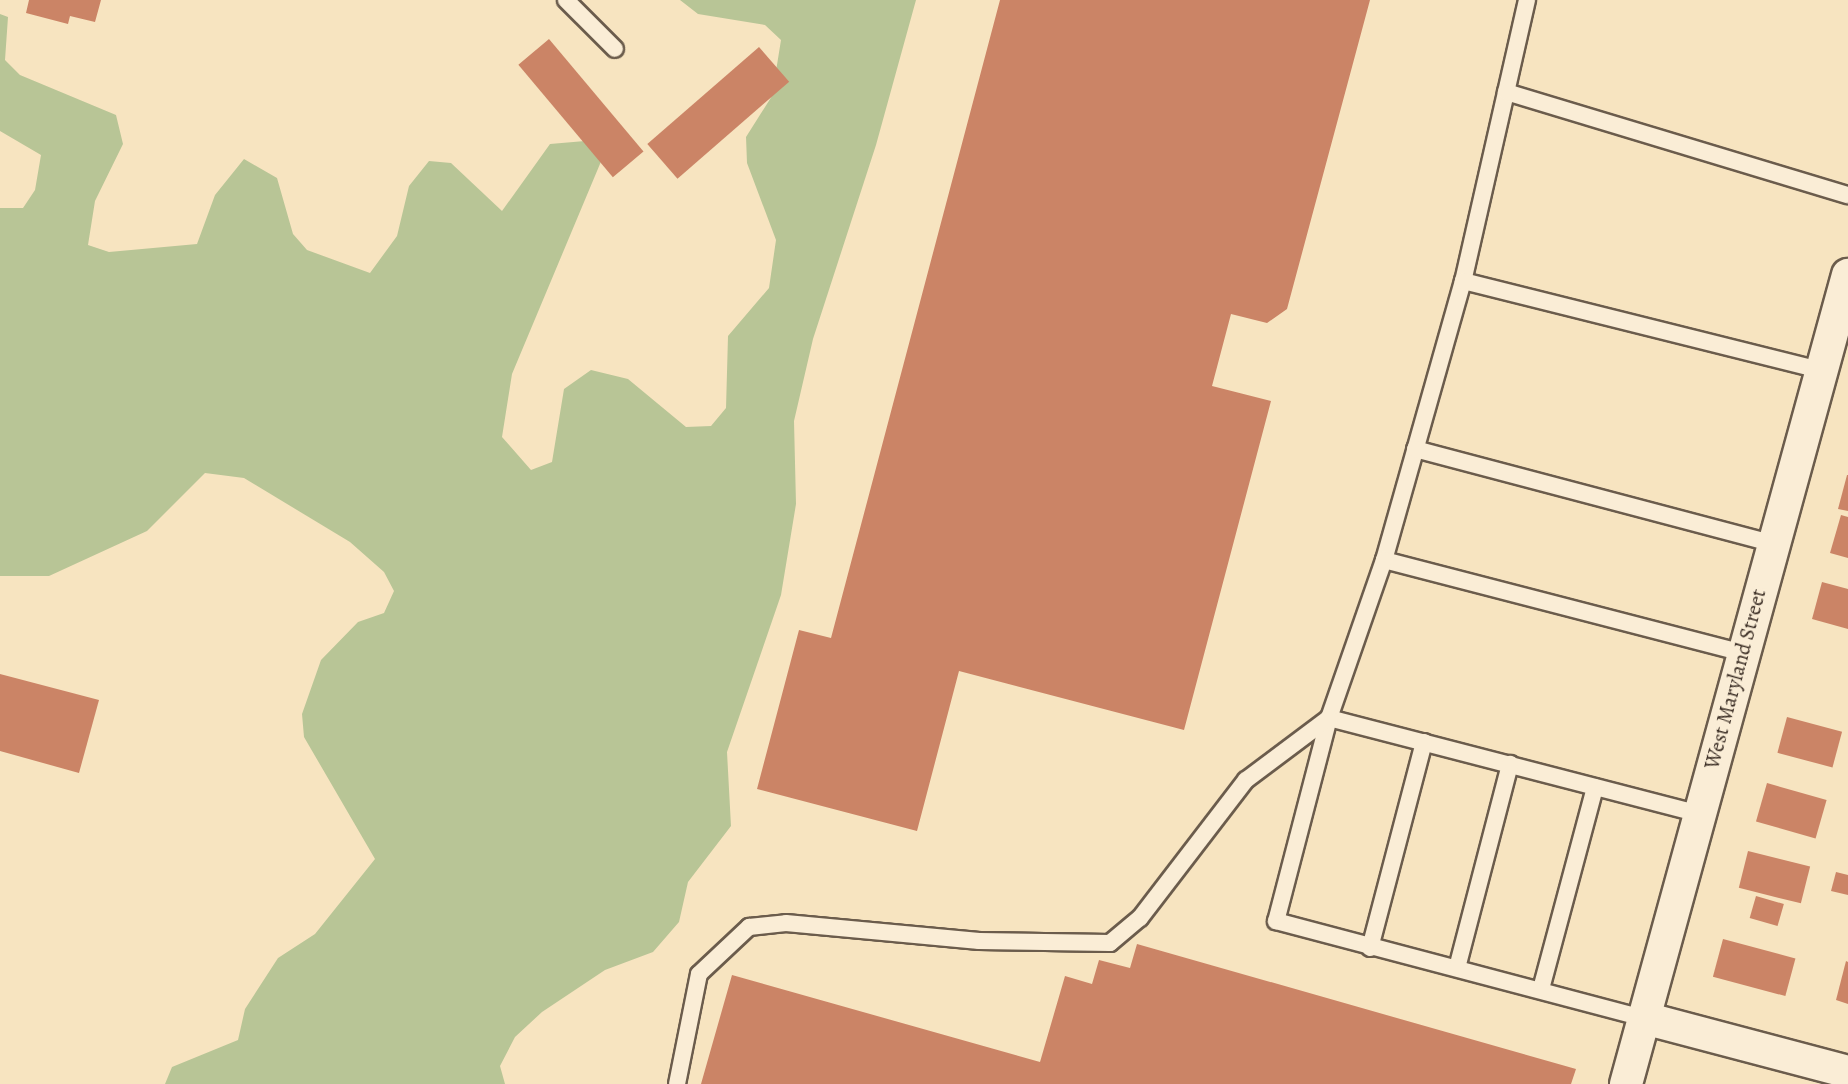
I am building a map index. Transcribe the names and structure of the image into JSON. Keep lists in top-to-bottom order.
{
  "streets": {
    "street": ["West Maryland Street"]
  }
}
